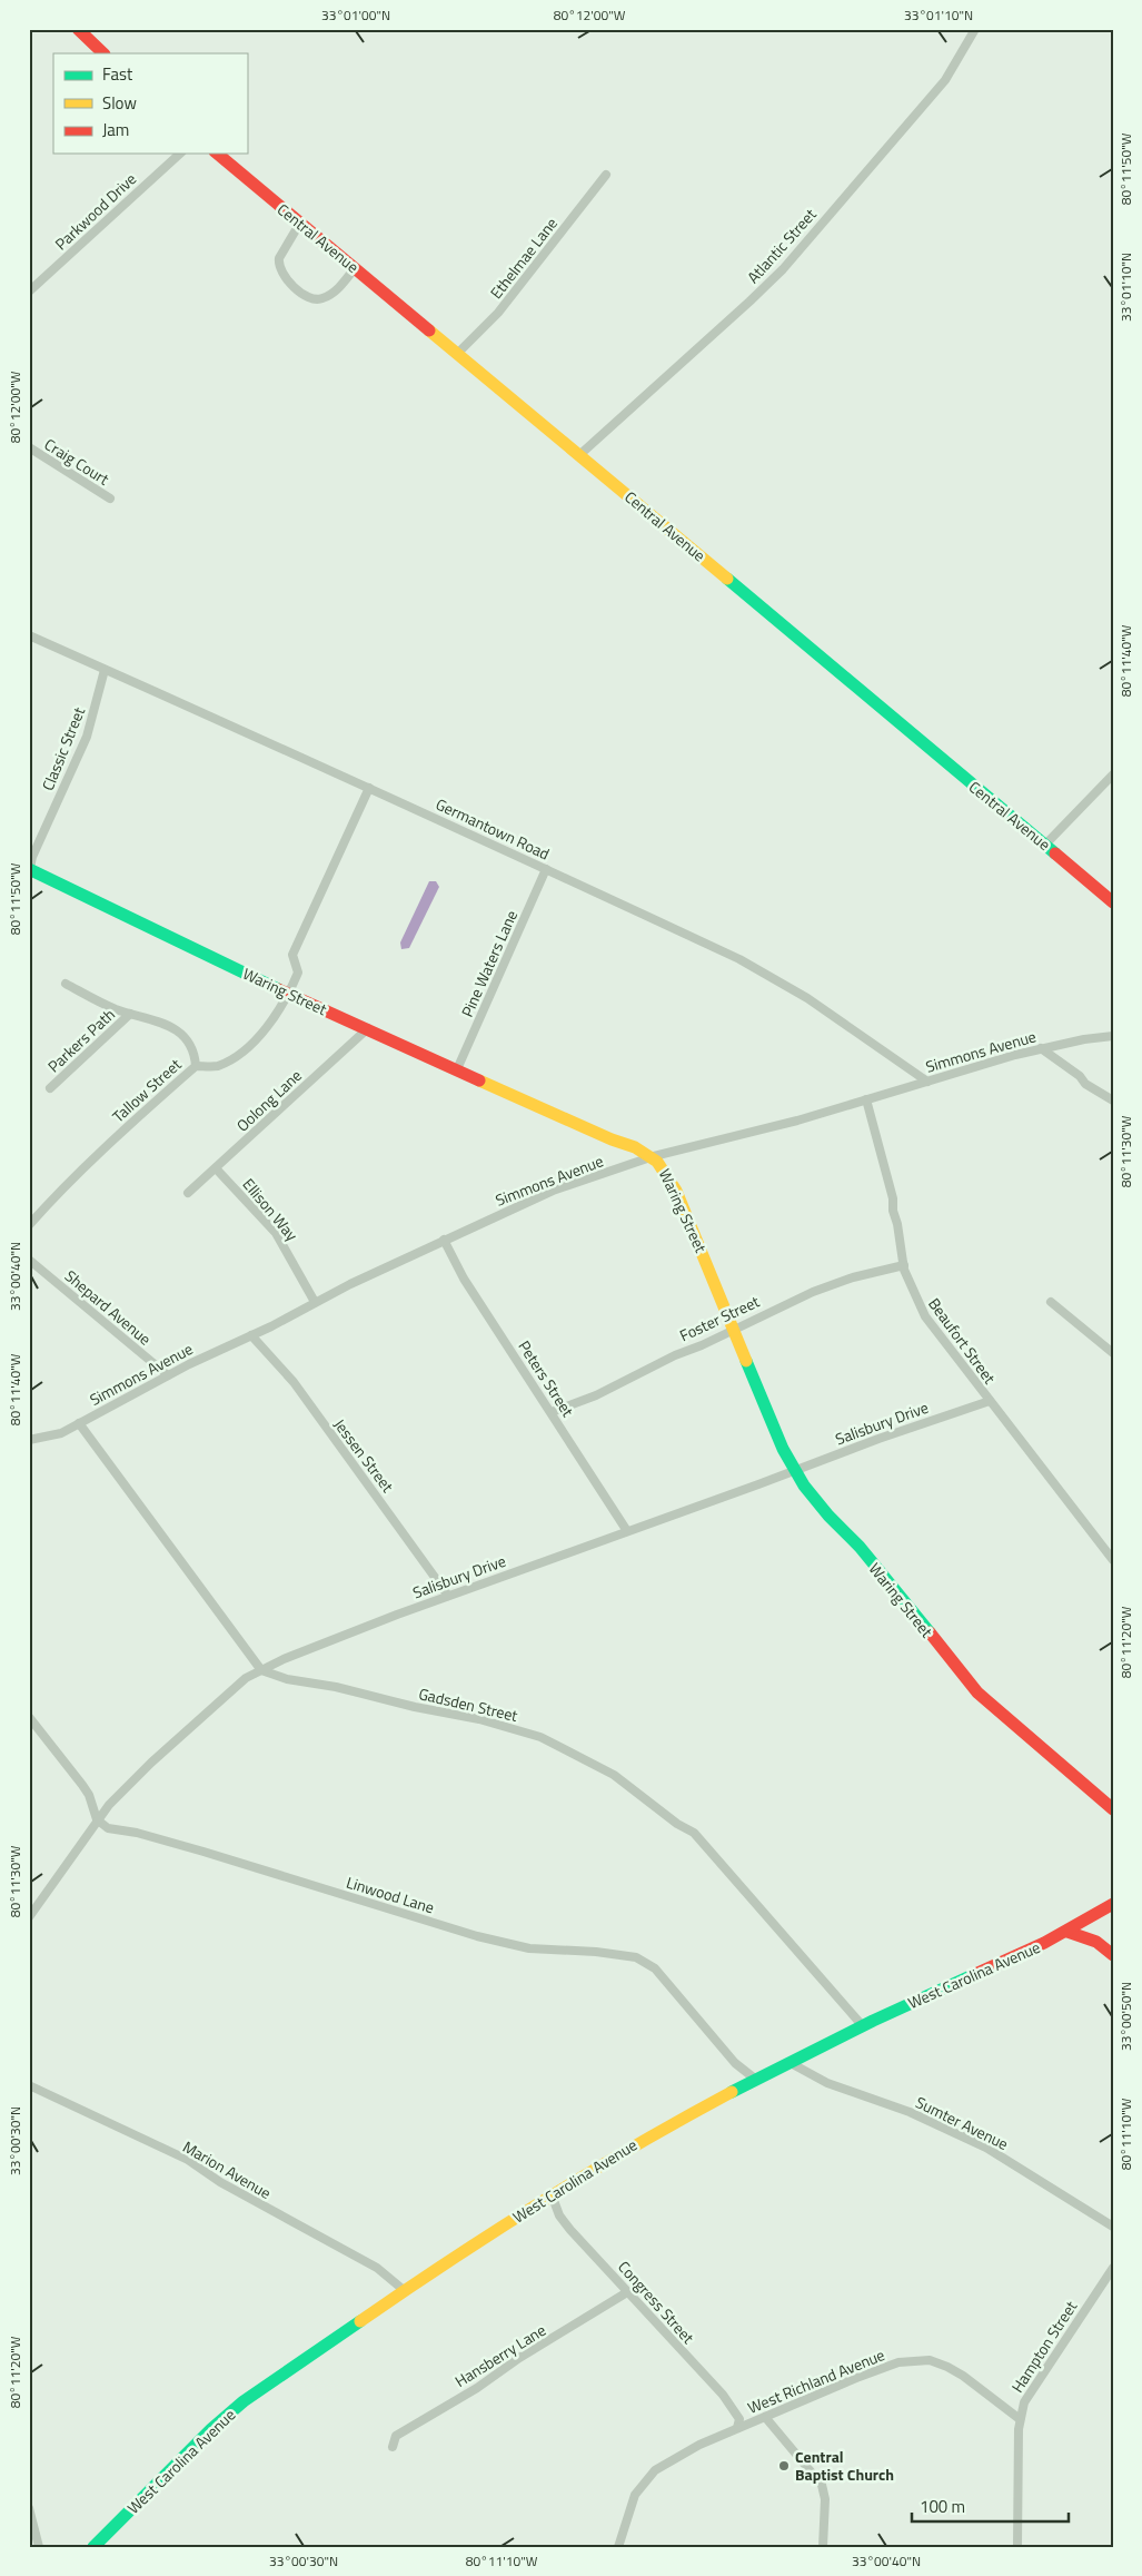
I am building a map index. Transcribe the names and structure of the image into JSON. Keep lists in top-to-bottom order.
{
  "streets": {
    "street": [
      "Parkwood Drive",
      "Central Avenue",
      "Atlantic Street",
      "Ethelmae Lane",
      "Craig Court",
      "Classic Street",
      "Germantown Road",
      "Pine Waters Lane",
      "Waring Street",
      "Parkers Path",
      "Simmons Avenue",
      "Tallow Street",
      "Oolong Lane",
      "Ellison Way",
      "Shepard Avenue",
      "Foster Street",
      "Beaufort Street",
      "Peters Street",
      "Salisbury Drive",
      "Jessen Street",
      "Gadsden Street",
      "Linwood Lane",
      "West Carolina Avenue",
      "Sumter Avenue",
      "Marion Avenue",
      "Congress Street",
      "Hampton Street",
      "Hansberry Lane",
      "West Richland Avenue"
    ]
  },
  "crossings": [
    ["Central Avenue", "Atlantic Street"],
    ["Central Avenue", "Ethelmae Lane"],
    ["Classic Street", "Germantown Road"],
    ["Classic Street", "Waring Street"],
    ["Germantown Road", "Pine Waters Lane"],
    ["Germantown Road", "Simmons Avenue"],
    ["Pine Waters Lane", "Waring Street"],
    ["Waring Street", "Simmons Avenue"],
    ["Waring Street", "Tallow Street"],
    ["Waring Street", "Oolong Lane"],
    ["Waring Street", "Foster Street"],
    ["Waring Street", "Salisbury Drive"],
    ["Simmons Avenue", "Ellison Way"],
    ["Simmons Avenue", "Shepard Avenue"],
    ["Simmons Avenue", "Beaufort Street"],
    ["Simmons Avenue", "Peters Street"],
    ["Simmons Avenue", "Jessen Street"],
    ["Oolong Lane", "Ellison Way"],
    ["Foster Street", "Beaufort Street"],
    ["Foster Street", "Peters Street"],
    ["Beaufort Street", "Salisbury Drive"],
    ["Peters Street", "Salisbury Drive"],
    ["Salisbury Drive", "Jessen Street"],
    ["Salisbury Drive", "Gadsden Street"],
    ["Salisbury Drive", "Linwood Lane"],
    ["Gadsden Street", "West Carolina Avenue"],
    ["Linwood Lane", "West Carolina Avenue"],
    ["West Carolina Avenue", "Sumter Avenue"],
    ["West Carolina Avenue", "Marion Avenue"],
    ["West Carolina Avenue", "Congress Street"],
    ["Congress Street", "Hansberry Lane"],
    ["Congress Street", "West Richland Avenue"],
    ["Hampton Street", "West Richland Avenue"]
  ],
  "places": ["Central Baptist Church"],
  "legend": ["Fast", "Slow", "Jam"],
  "scale_bar": "100 m",
  "coordinates": [
    "33°01'00\"N",
    "80°12'00\"W",
    "33°01'10\"N",
    "80°11'50\"W",
    "80°11'40\"W",
    "80°11'30\"W",
    "33°00'40\"N",
    "80°11'20\"W",
    "33°00'50\"N",
    "80°11'10\"W",
    "33°00'30\"N"
  ]
}
